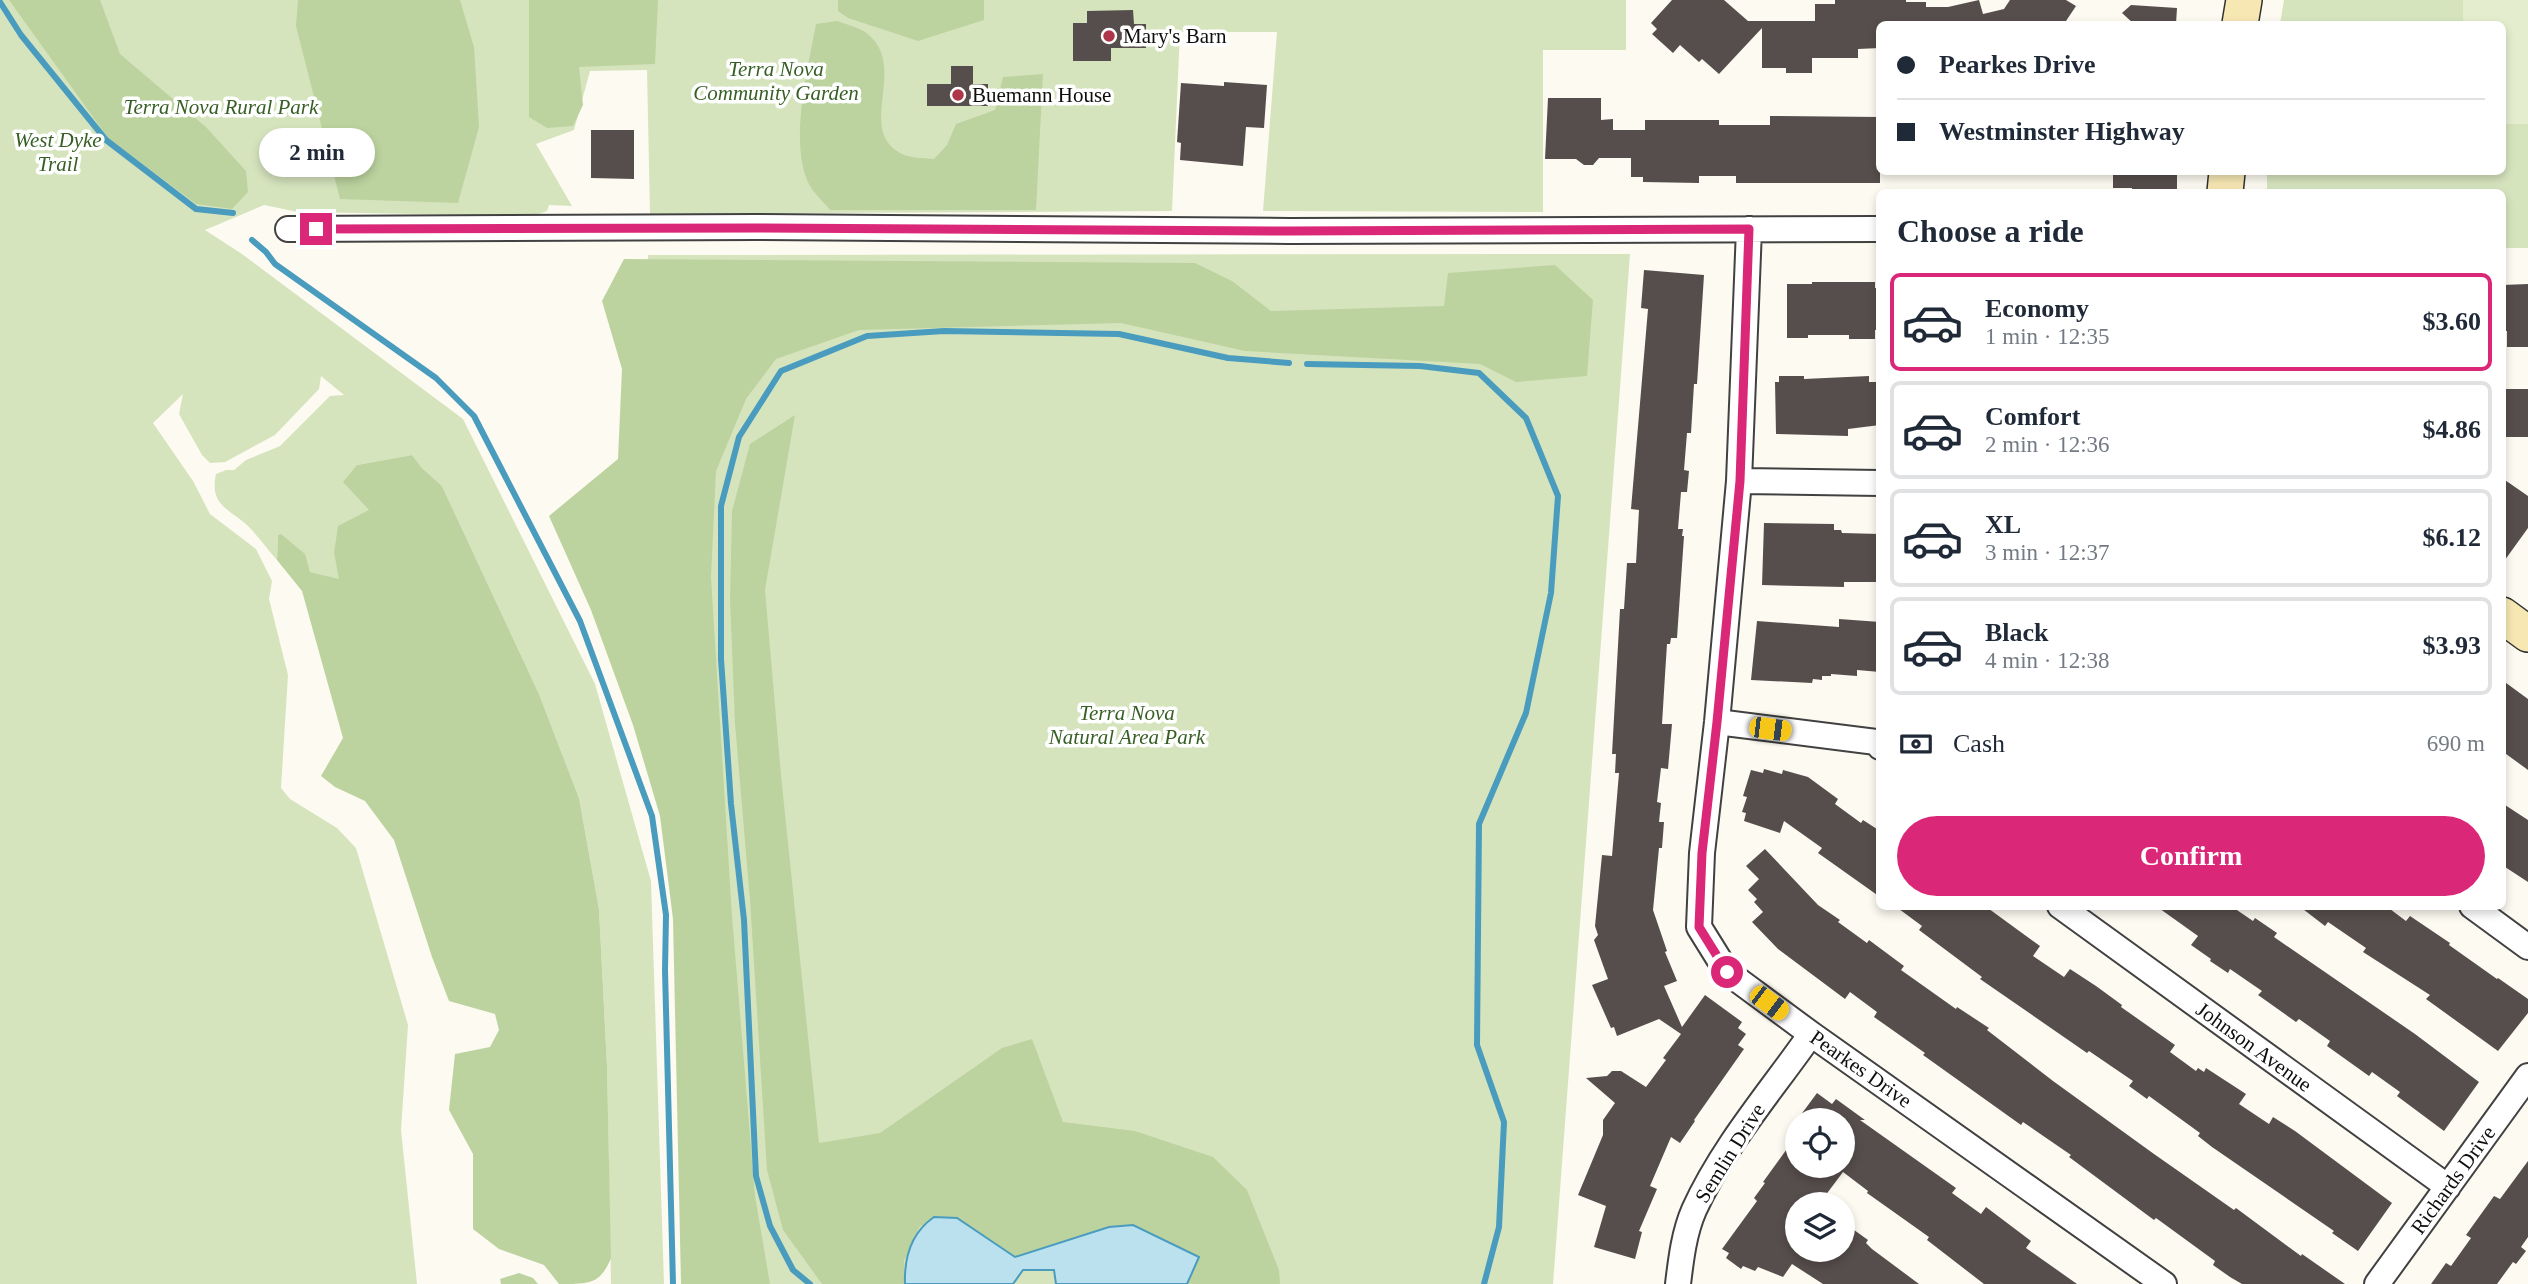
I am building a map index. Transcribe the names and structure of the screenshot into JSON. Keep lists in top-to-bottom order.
{
  "streets": {
    "street": [
      "Johnson Avenue",
      "Pearkes Drive",
      "Semlin Drive",
      "Richards Drive"
    ]
  },
  "crossings": [
    ["Johnson Avenue", "Richards Drive"],
    ["Pearkes Drive", "Semlin Drive"]
  ],
  "parks": [
    "Terra Nova Community Garden",
    "Terra Nova Rural Park",
    "West Dyke Trail",
    "Terra Nova Natural Area Park"
  ],
  "places": ["Mary's Barn", "Buemann House"],
  "page": {
    "banner": ["Pearkes Drive", "Westminster Highway"],
    "bubble": "2 min",
    "heading": "Choose a ride",
    "list": [
      {
        "name": "Economy",
        "note": "1 min · 12:35",
        "value": "$3.60"
      },
      {
        "name": "Comfort",
        "note": "2 min · 12:36",
        "value": "$4.86"
      },
      {
        "name": "XL",
        "note": "3 min · 12:37",
        "value": "$6.12"
      },
      {
        "name": "Black",
        "note": "4 min · 12:38",
        "value": "$3.93"
      }
    ],
    "pay": ["Cash", "690 m"],
    "buttons": "Confirm"
  }
}
